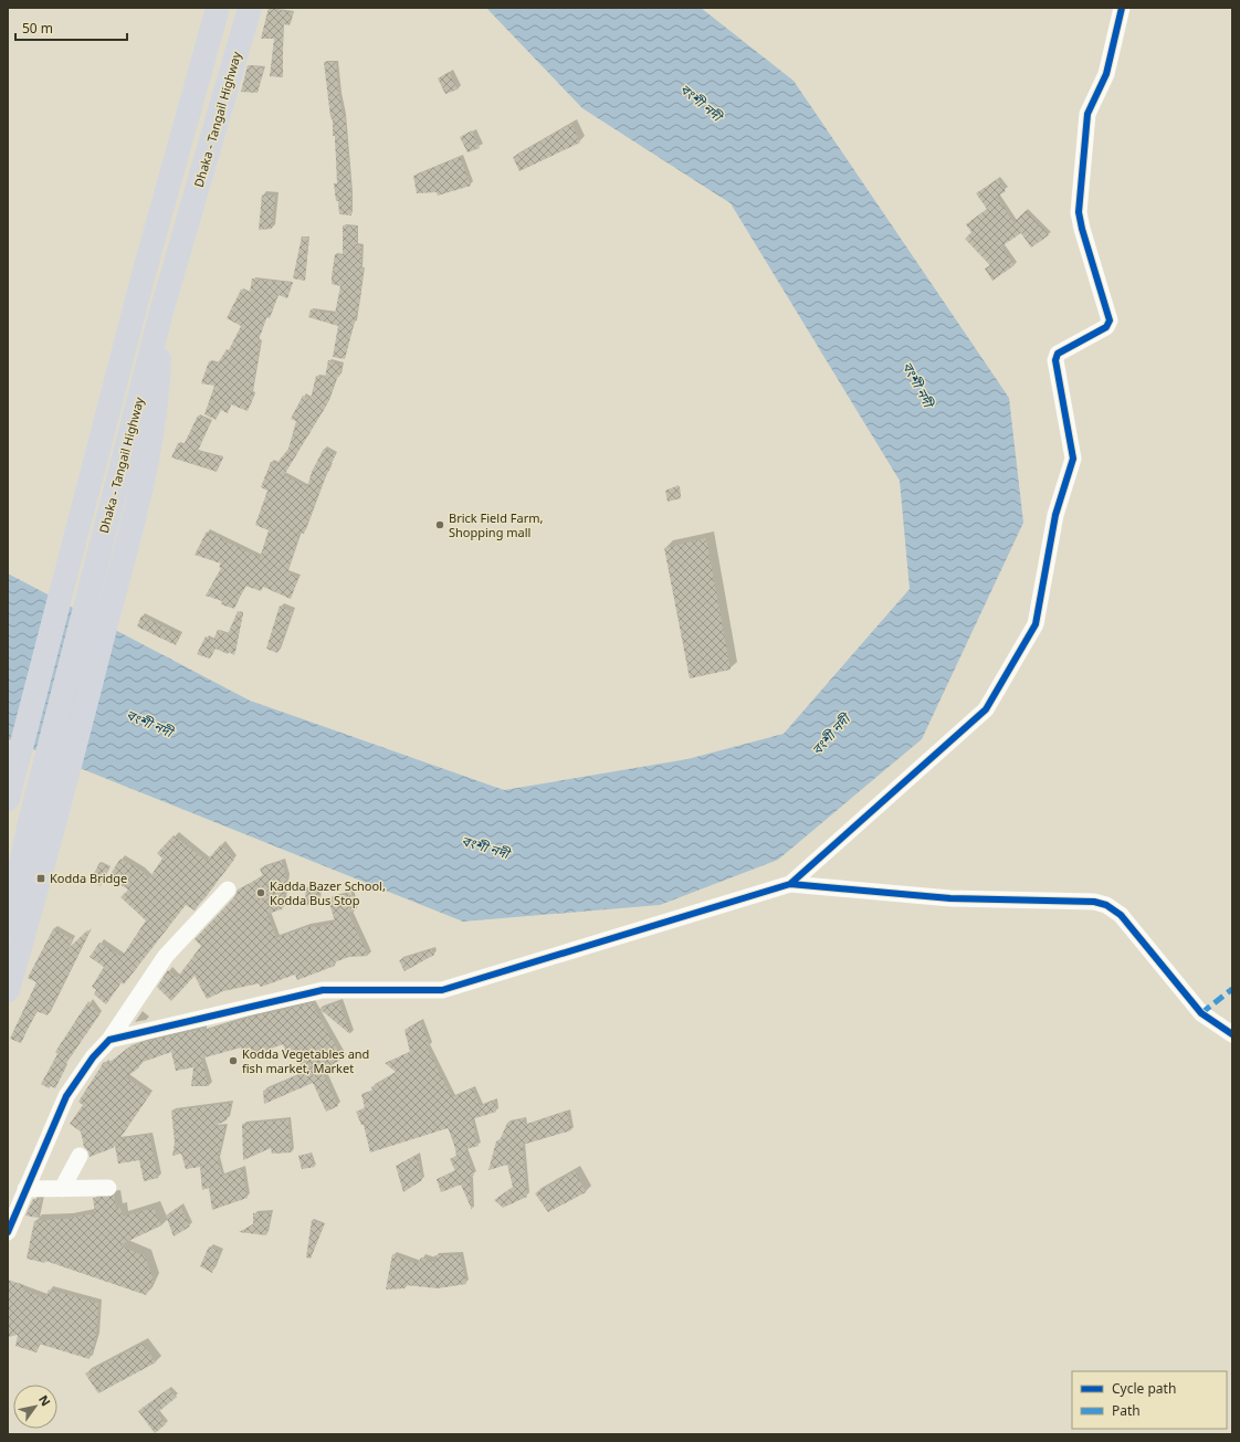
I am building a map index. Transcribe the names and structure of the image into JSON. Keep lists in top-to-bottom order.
{
  "streets": {
    "highway": ["Dhaka - Tangail Highway"]
  },
  "water": ["বংশী নদী"],
  "places": {
    "other": ["Brick Field Farm, Shopping mall", "Kadda Bazer School, Kodda Bus Stop", "Kodda Vegetables and fish market, Market"],
    "transit": ["Kodda Bridge"]
  },
  "legend": ["Cycle path", "Path"],
  "scale_bar": "50 m",
  "north": "top right"
}
